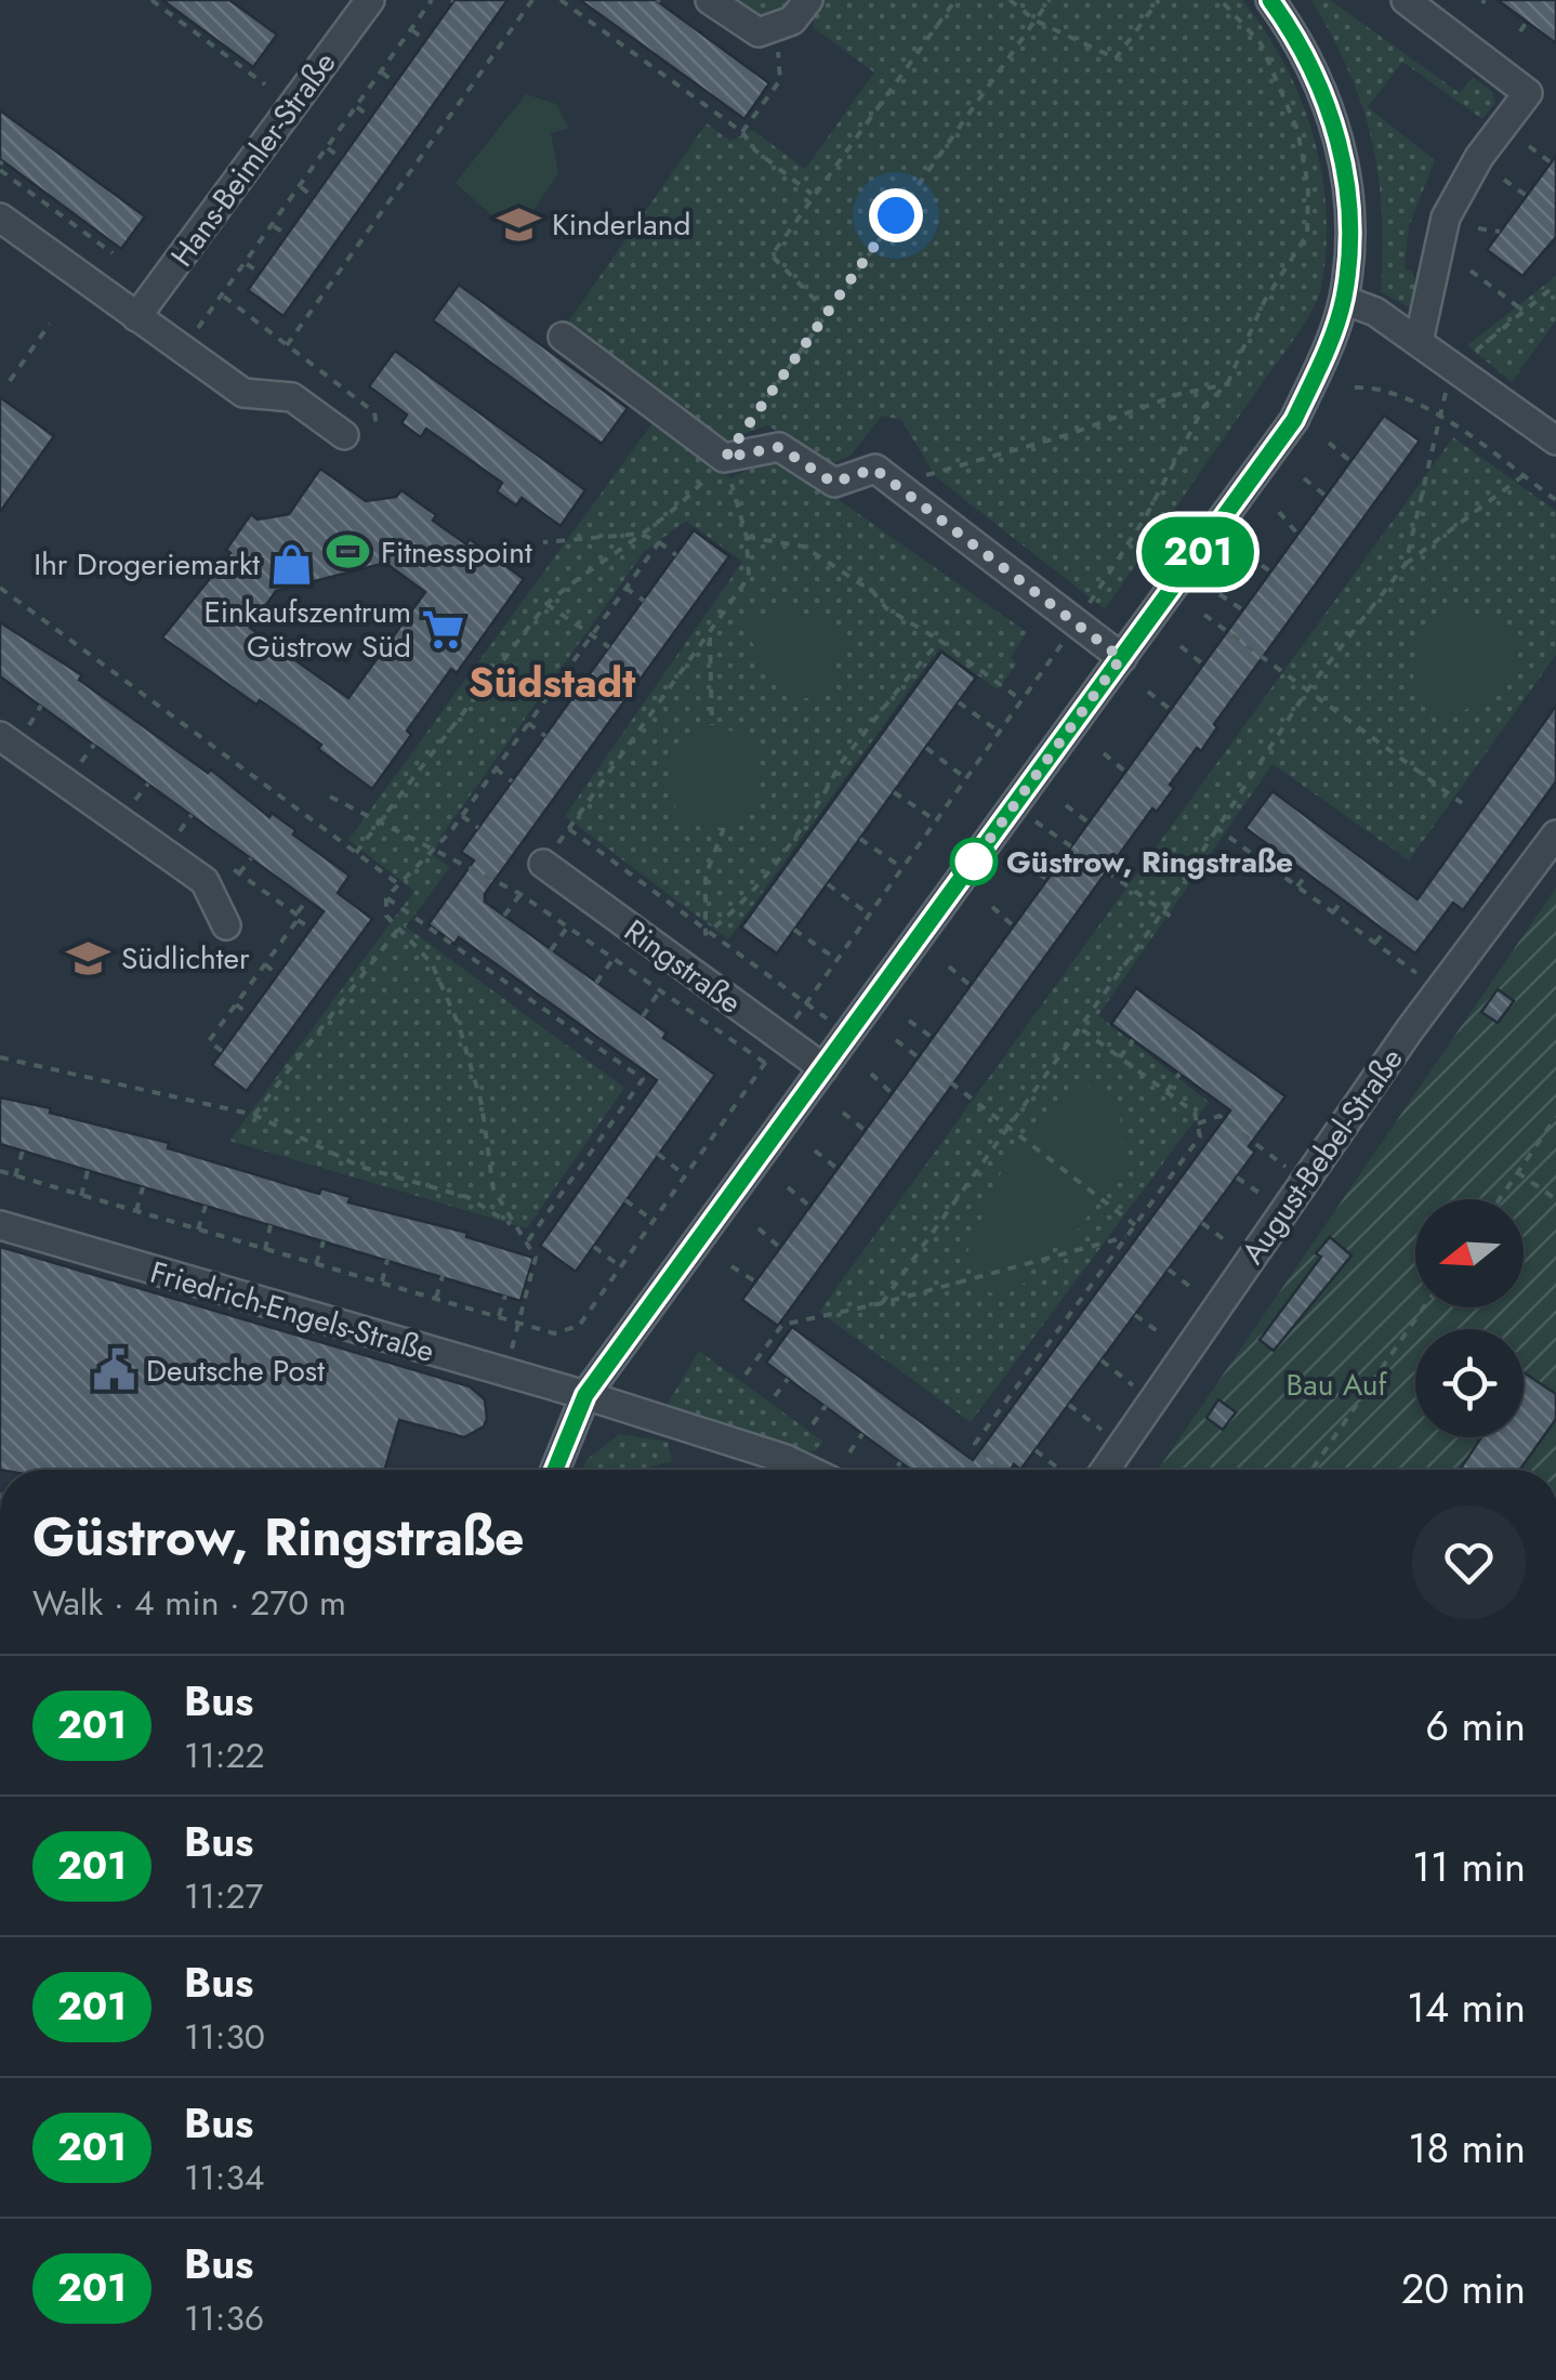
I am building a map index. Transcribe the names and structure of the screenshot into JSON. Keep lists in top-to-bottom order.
{
  "streets": {
    "street": [
      "Hans-Beimler-Straße",
      "Ringstraße",
      "August-Bebel-Straße",
      "Friedrich-Engels-Straße"
    ]
  },
  "districts": ["Südstadt"],
  "parks": ["Bau Auf"],
  "places": {
    "school or university": ["Kinderland", "Südlichter"],
    "sports": ["Fitnesspoint"],
    "shop": ["Ihr Drogeriemarkt"],
    "supermarket": ["Einkaufszentrum Güstrow Süd"],
    "other": ["Güstrow, Ringstraße"],
    "public building": ["Deutsche Post"]
  },
  "lines": ["bus line 201"],
  "north": "left",
  "page": {
    "on_map": "201",
    "heading": ["Güstrow, Ringstraße", "Walk · 4 min · 270 m"],
    "list": [
      {
        "mark": "201",
        "name": "Bus",
        "note": "11:22",
        "value": "6 min"
      },
      {
        "mark": "201",
        "name": "Bus",
        "note": "11:27",
        "value": "11 min"
      },
      {
        "mark": "201",
        "name": "Bus",
        "note": "11:30",
        "value": "14 min"
      },
      {
        "mark": "201",
        "name": "Bus",
        "note": "11:34",
        "value": "18 min"
      },
      {
        "mark": "201",
        "name": "Bus",
        "note": "11:36",
        "value": "20 min"
      }
    ]
  }
}
